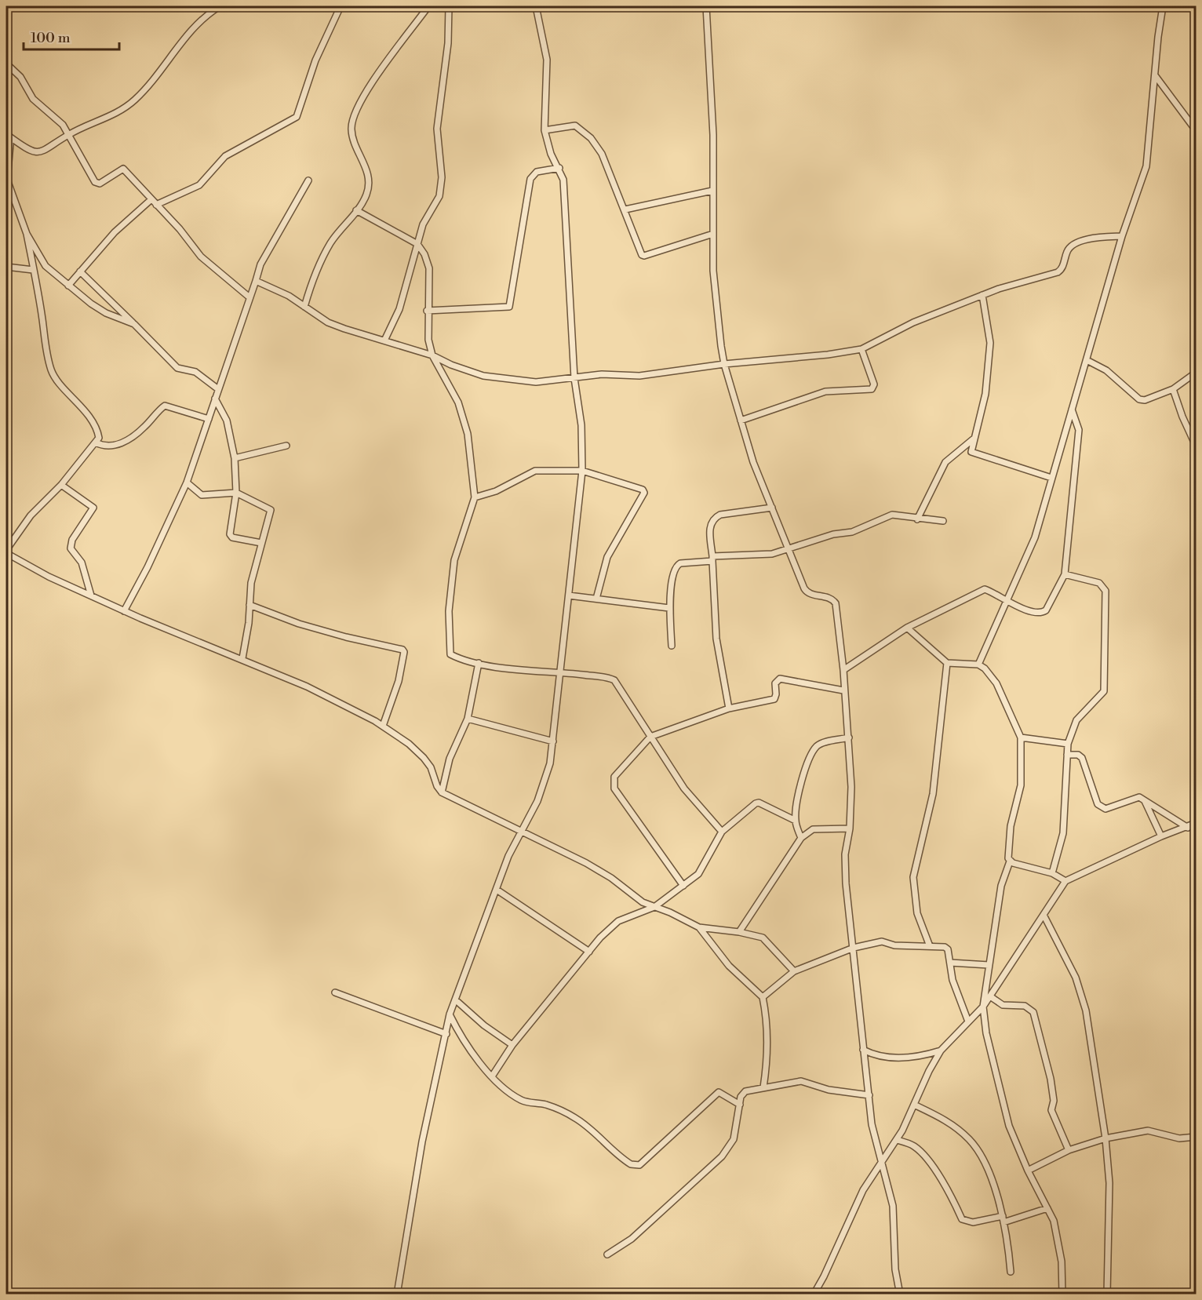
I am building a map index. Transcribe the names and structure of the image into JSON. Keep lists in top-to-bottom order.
{
  "scale_bar": "100 m"
}
